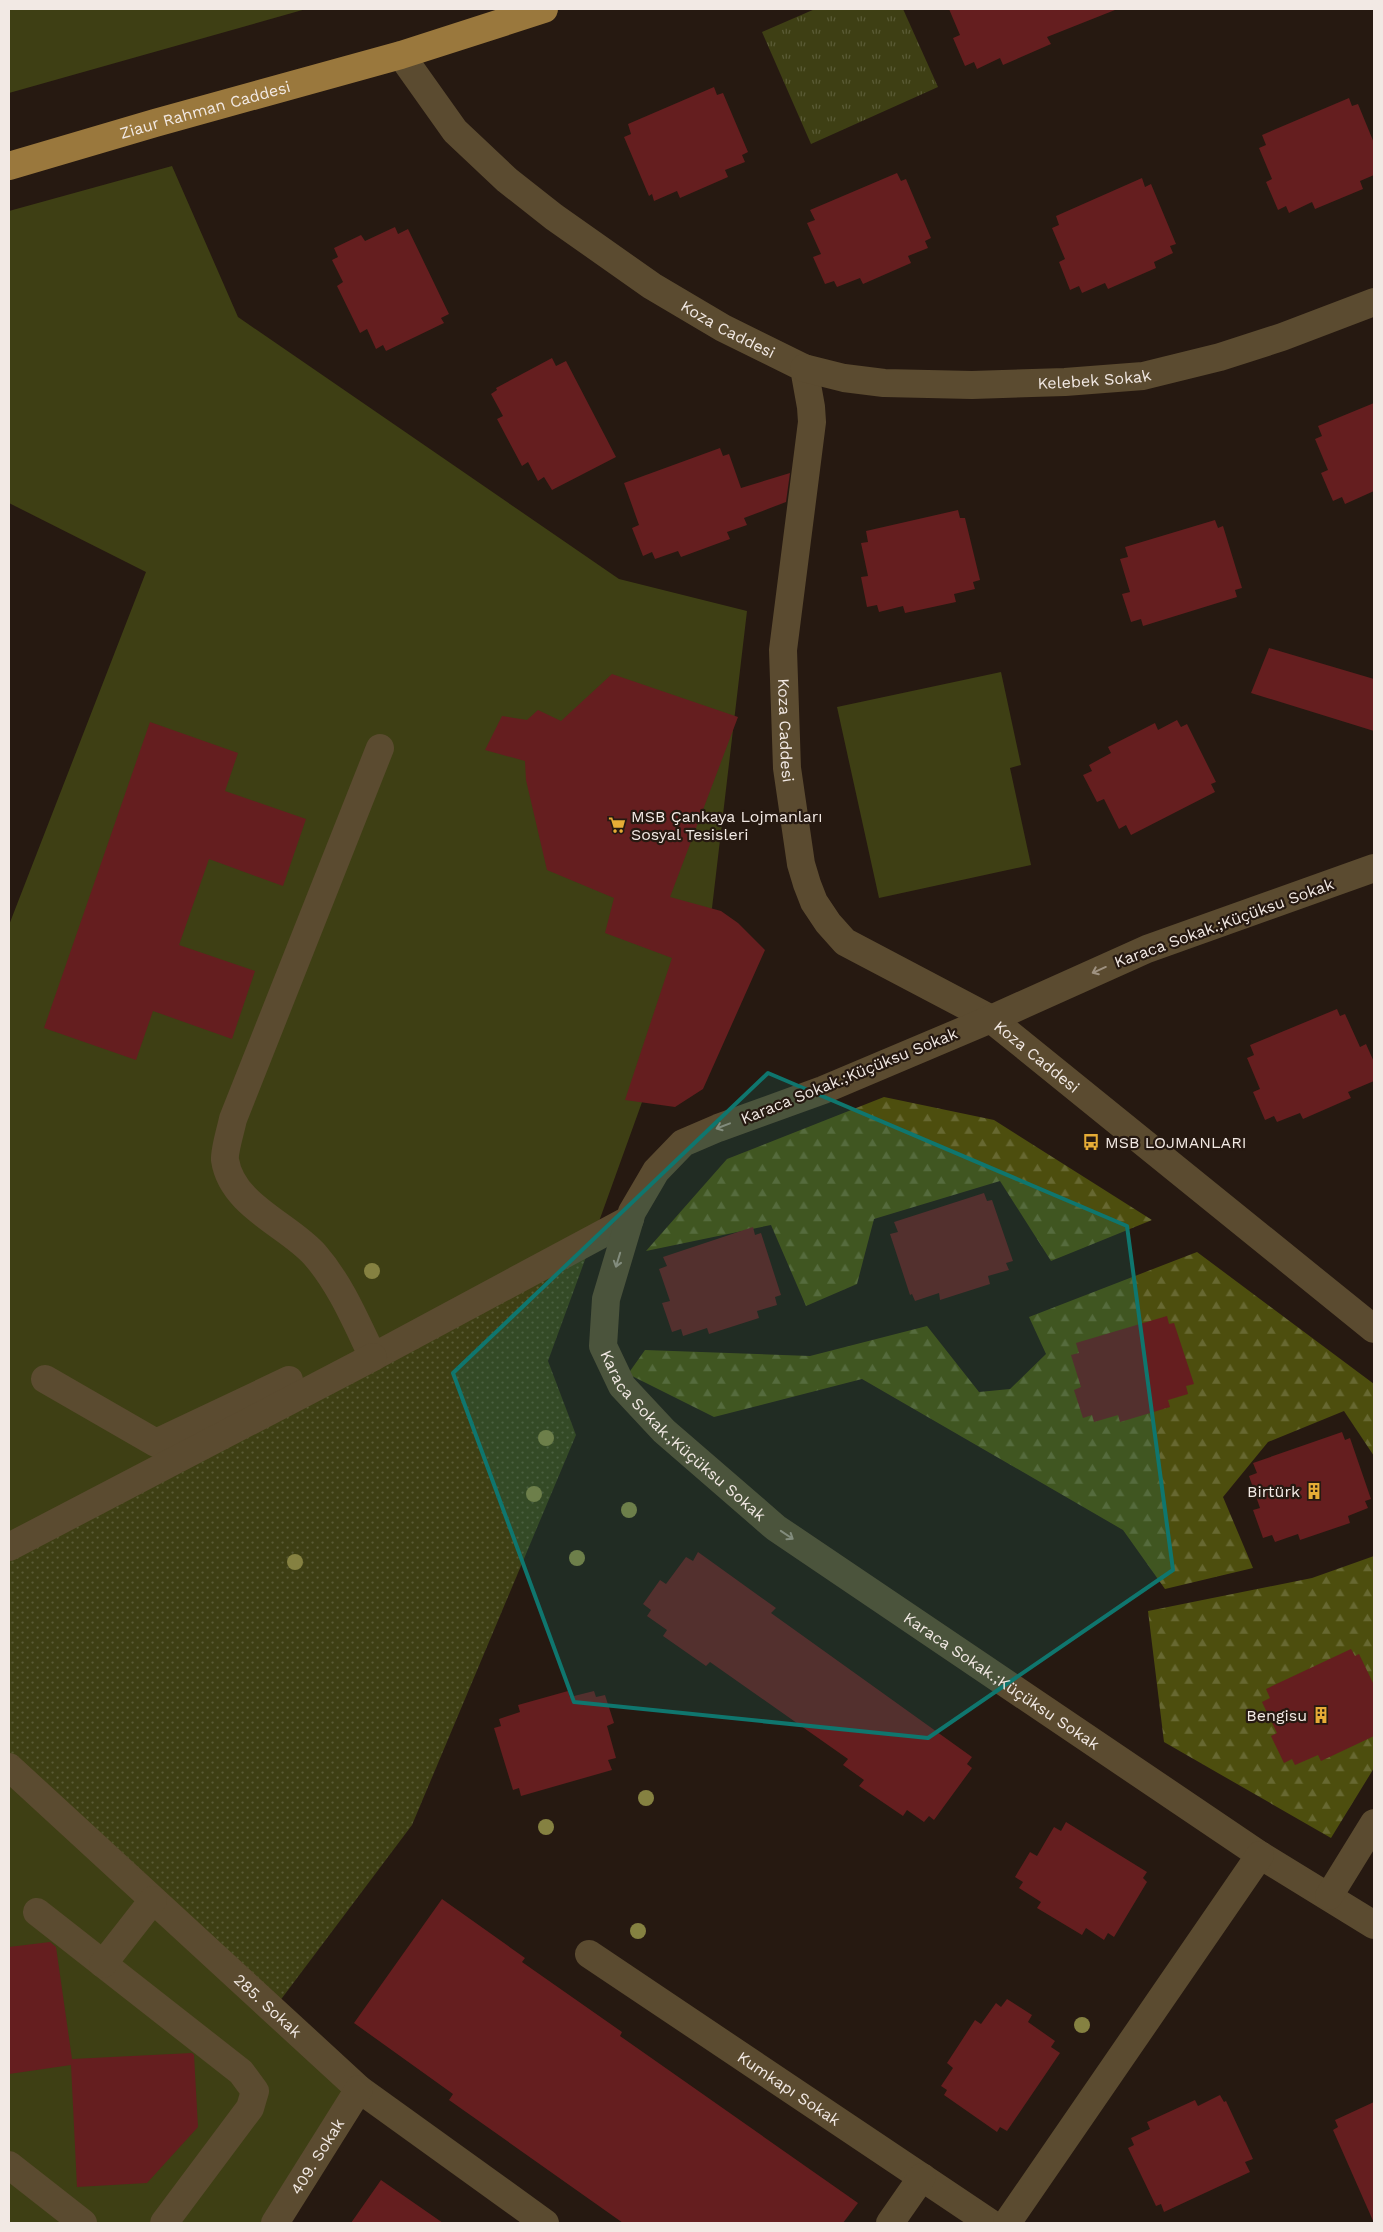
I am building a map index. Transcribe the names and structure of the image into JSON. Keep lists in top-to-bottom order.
{
  "streets": {
    "main road": ["Ziaur Rahman Caddesi"],
    "street": [
      "Koza Caddesi",
      "Kelebek Sokak",
      "Karaca Sokak.;Küçüksu Sokak",
      "285. Sokak",
      "Kumkapı Sokak",
      "409. Sokak"
    ]
  },
  "crossings": [
    ["Ziaur Rahman Caddesi", "Koza Caddesi"],
    ["Koza Caddesi", "Kelebek Sokak"],
    ["Koza Caddesi", "Karaca Sokak.;Küçüksu Sokak"],
    ["285. Sokak", "409. Sokak"]
  ],
  "places": {
    "supermarket": ["MSB Çankaya Lojmanları Sosyal Tesisleri"],
    "bus stop": ["MSB LOJMANLARI"],
    "building": ["Birtürk", "Bengisu"]
  }
}
